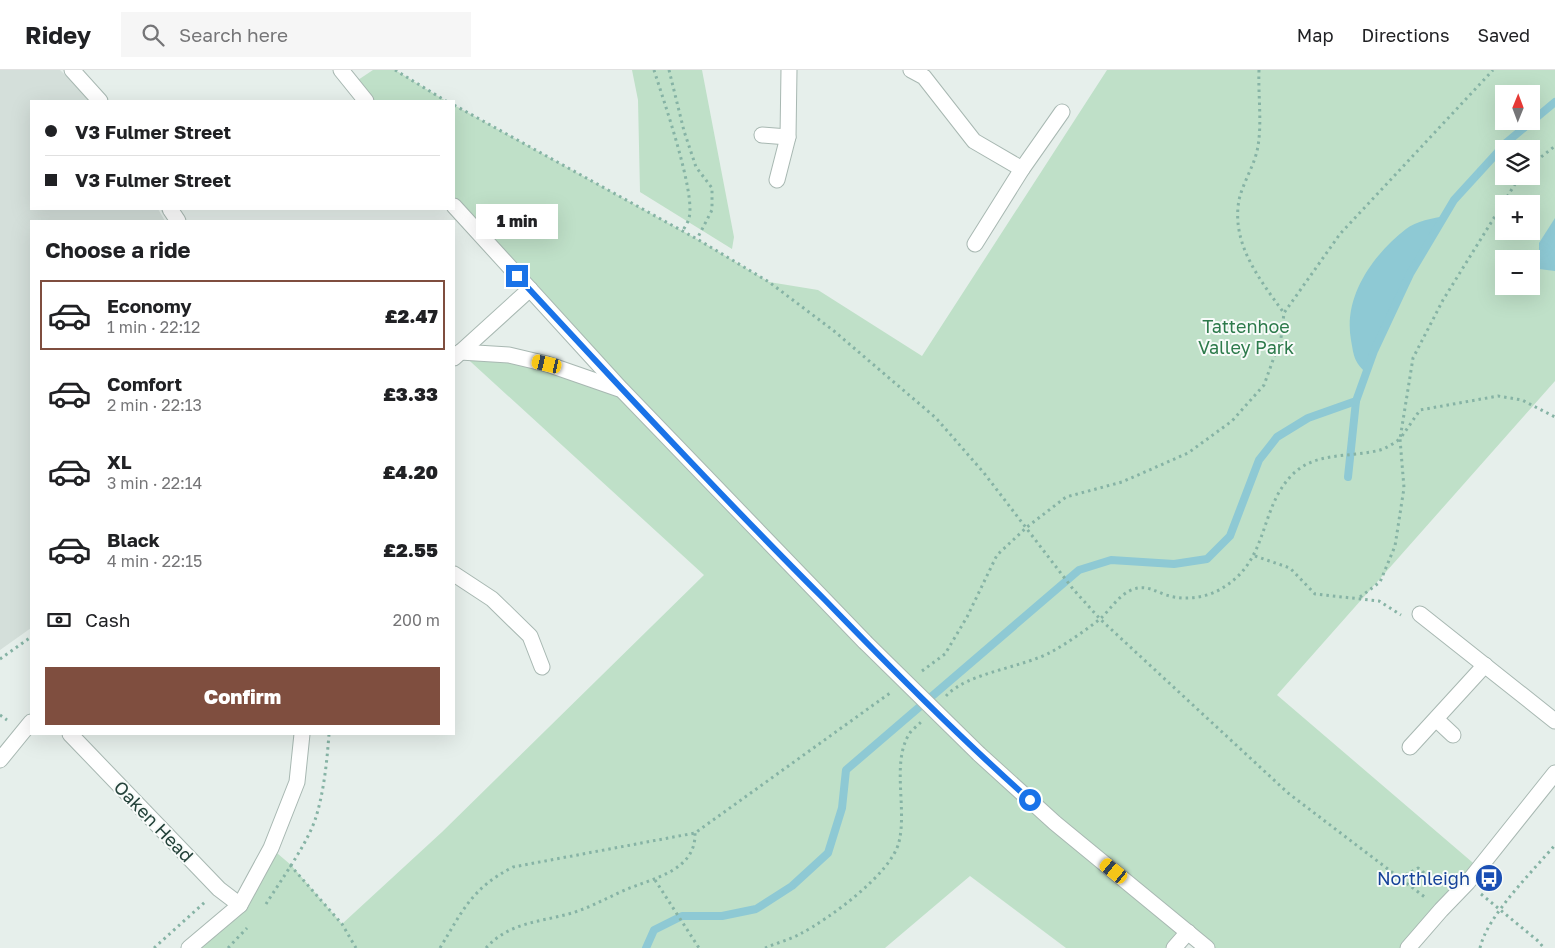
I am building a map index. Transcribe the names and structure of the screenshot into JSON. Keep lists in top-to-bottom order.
{
  "streets": {
    "street": ["Oaken Head"]
  },
  "parks": ["Tattenhoe Valley Park"],
  "places": {
    "bus stop": ["Northleigh"]
  },
  "north": "top",
  "page": {
    "header": "Ridey",
    "search": "Search here",
    "nav": ["Map", "Directions", "Saved"],
    "map_buttons": ["+", "−"],
    "banner": ["V3 Fulmer Street", "V3 Fulmer Street"],
    "bubble": "1 min",
    "heading": "Choose a ride",
    "list": [
      {
        "name": "Economy",
        "note": "1 min · 22:12",
        "value": "£2.47"
      },
      {
        "name": "Comfort",
        "note": "2 min · 22:13",
        "value": "£3.33"
      },
      {
        "name": "XL",
        "note": "3 min · 22:14",
        "value": "£4.20"
      },
      {
        "name": "Black",
        "note": "4 min · 22:15",
        "value": "£2.55"
      }
    ],
    "pay": ["Cash", "200 m"],
    "buttons": "Confirm"
  }
}
